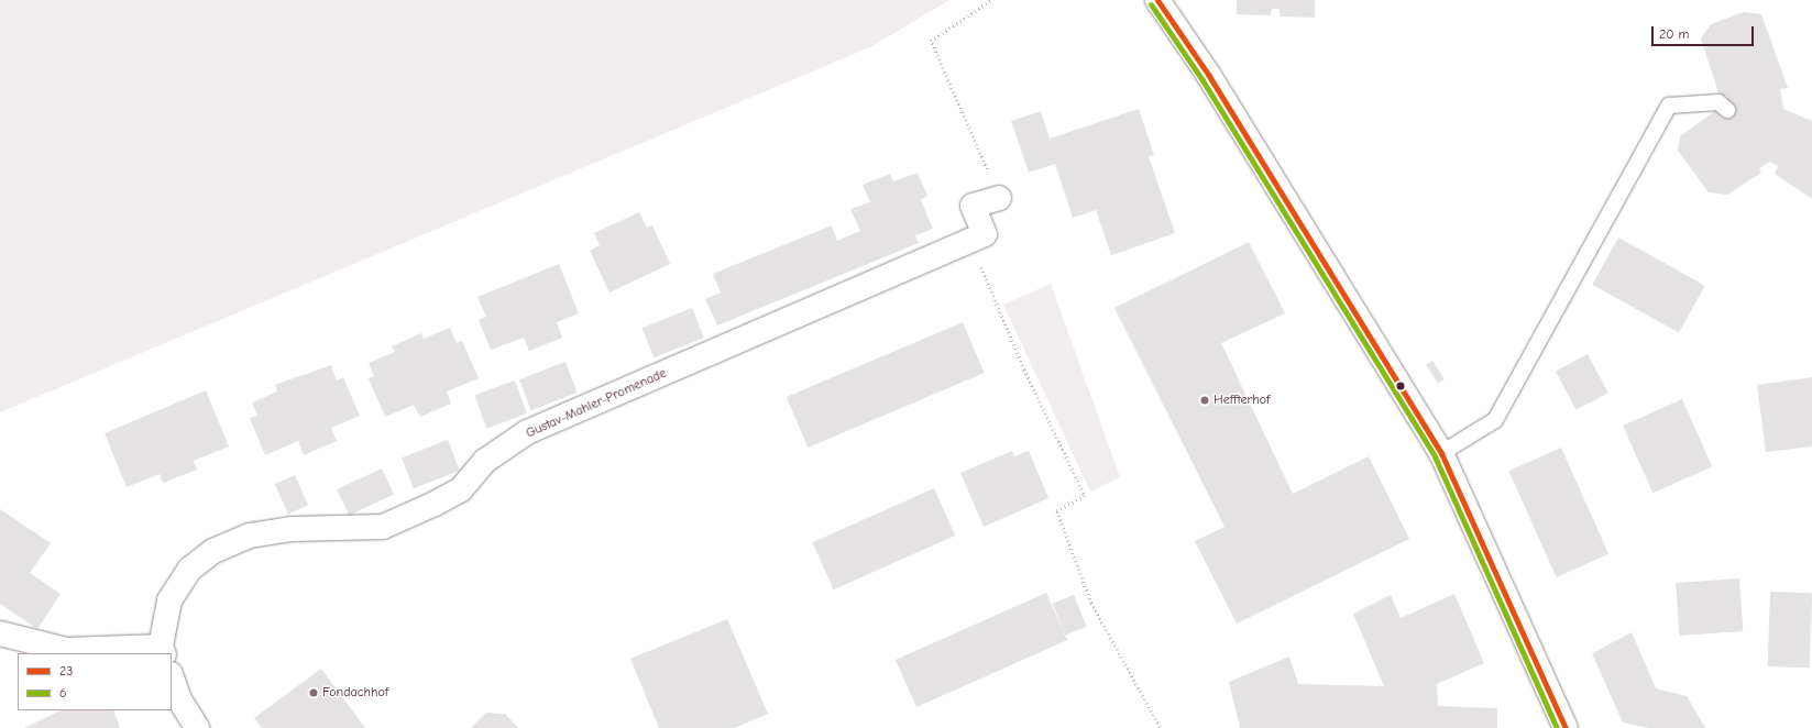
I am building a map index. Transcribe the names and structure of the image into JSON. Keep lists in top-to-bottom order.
{
  "streets": {
    "street": ["Gustav-Mahler-Promenade"]
  },
  "places": ["Heffterhof", "Fondachhof"],
  "lines": ["transit line 23", "transit line 6"],
  "legend": ["23", "6"],
  "scale_bar": "20 m"
}
